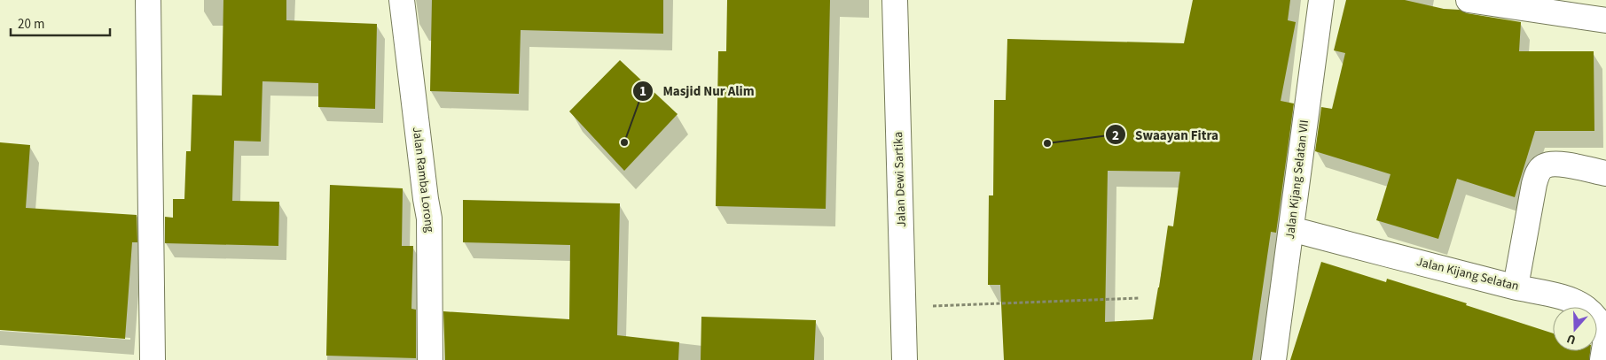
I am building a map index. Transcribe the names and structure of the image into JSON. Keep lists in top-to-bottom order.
{
  "streets": {
    "street": [
      "Jalan Ramba Lorong",
      "Jalan Dewi Sartika",
      "Jalan Kijang Selatan VII",
      "Jalan Kijang Selatan"
    ]
  },
  "crossings": [
    ["Jalan Kijang Selatan VII", "Jalan Kijang Selatan"]
  ],
  "places": ["Masjid Nur Alim", "Swaayan Fitra"],
  "scale_bar": "20 m",
  "north": "bottom"
}
